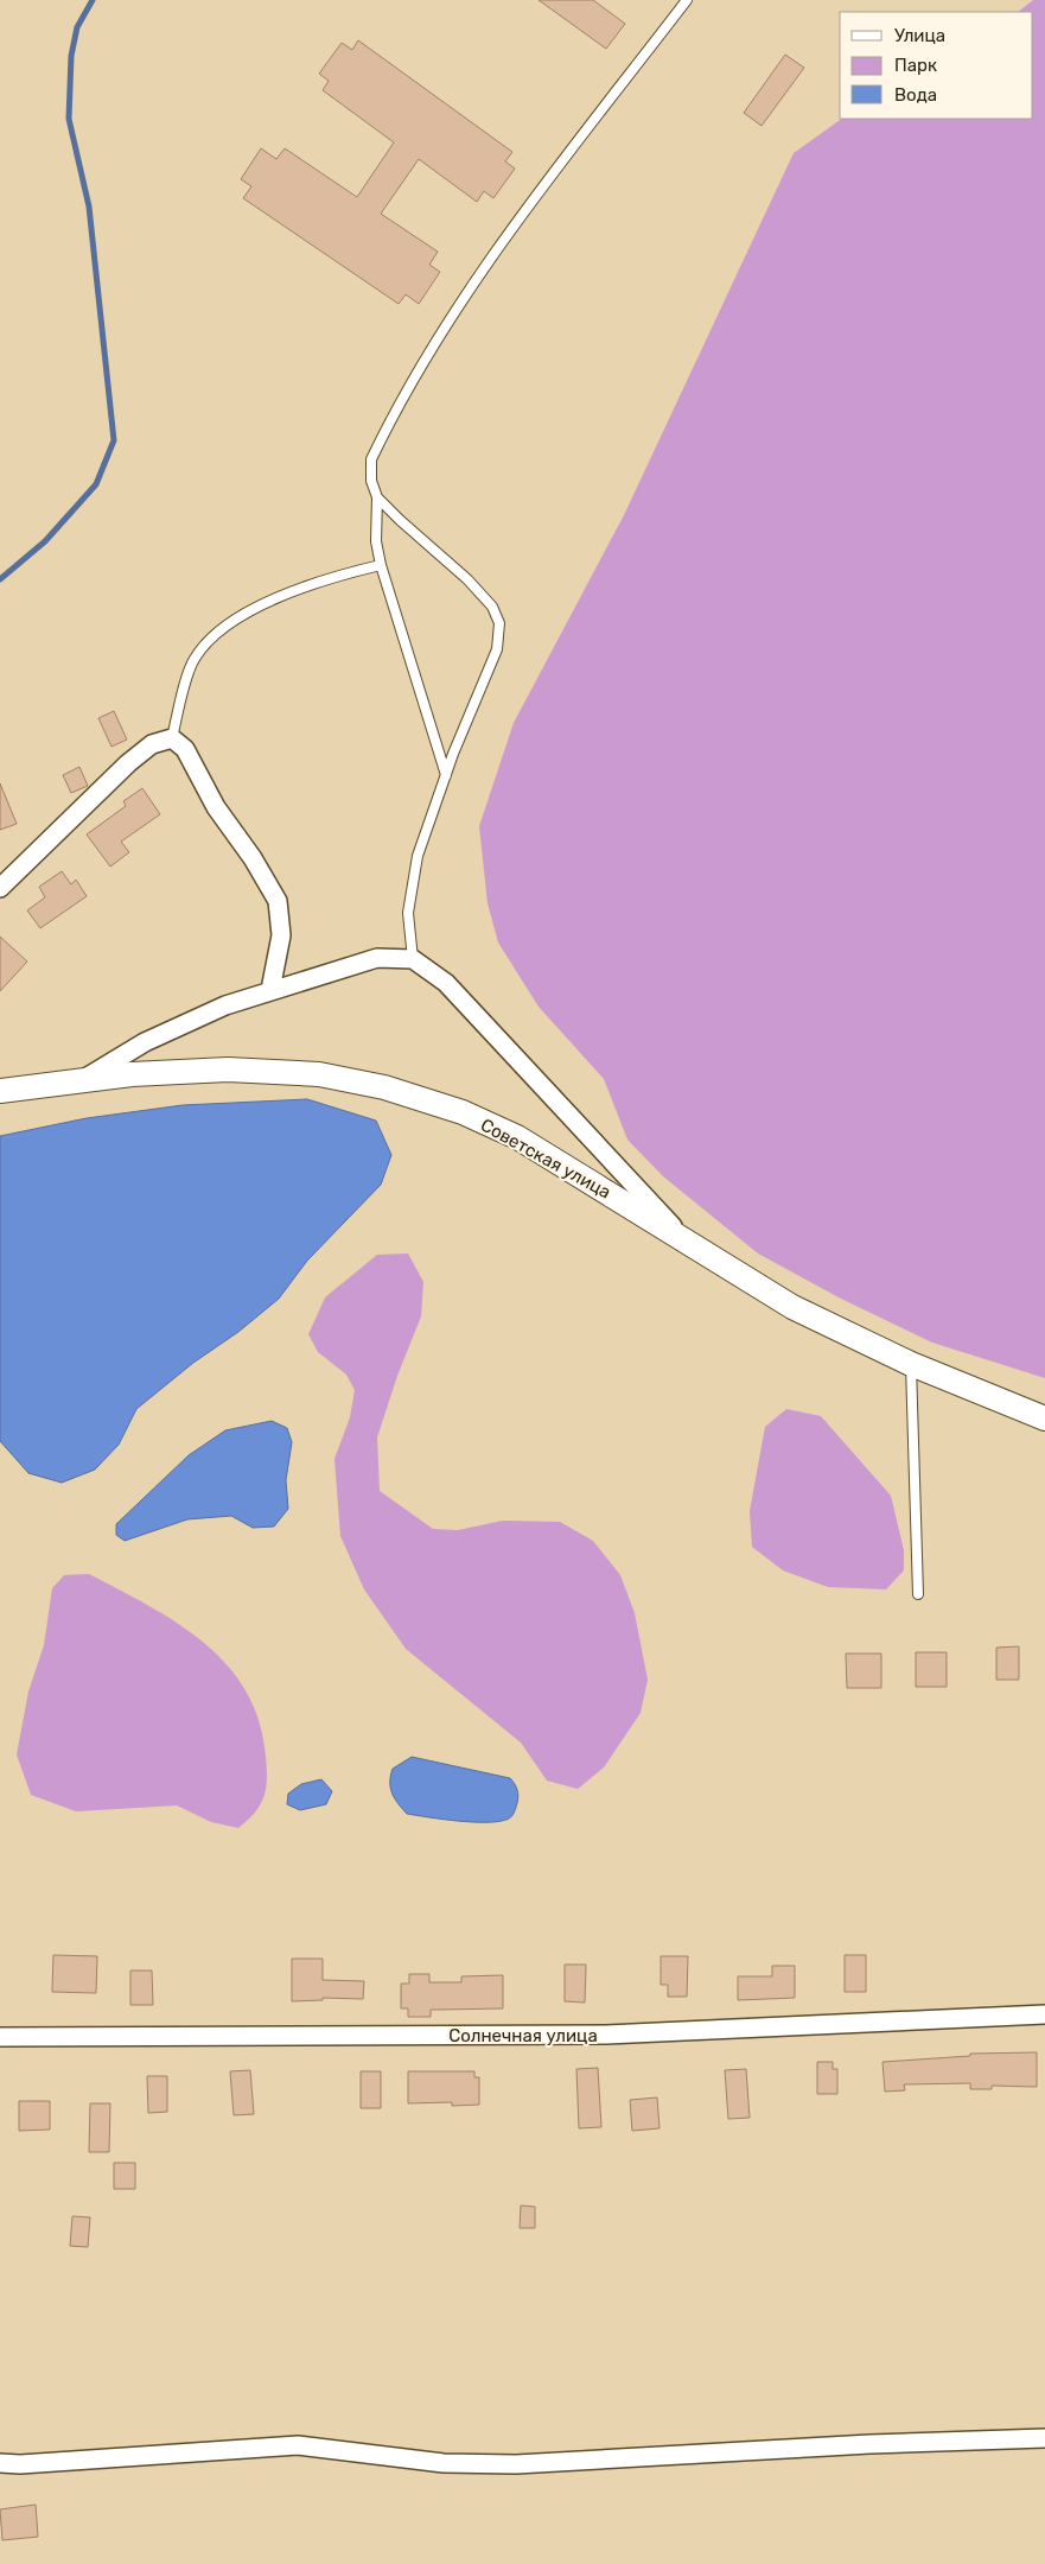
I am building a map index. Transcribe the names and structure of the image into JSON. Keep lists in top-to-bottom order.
{
  "streets": {
    "street": ["Советская улица", "Солнечная улица"]
  },
  "legend": ["Улица", "Парк", "Вода"]
}
